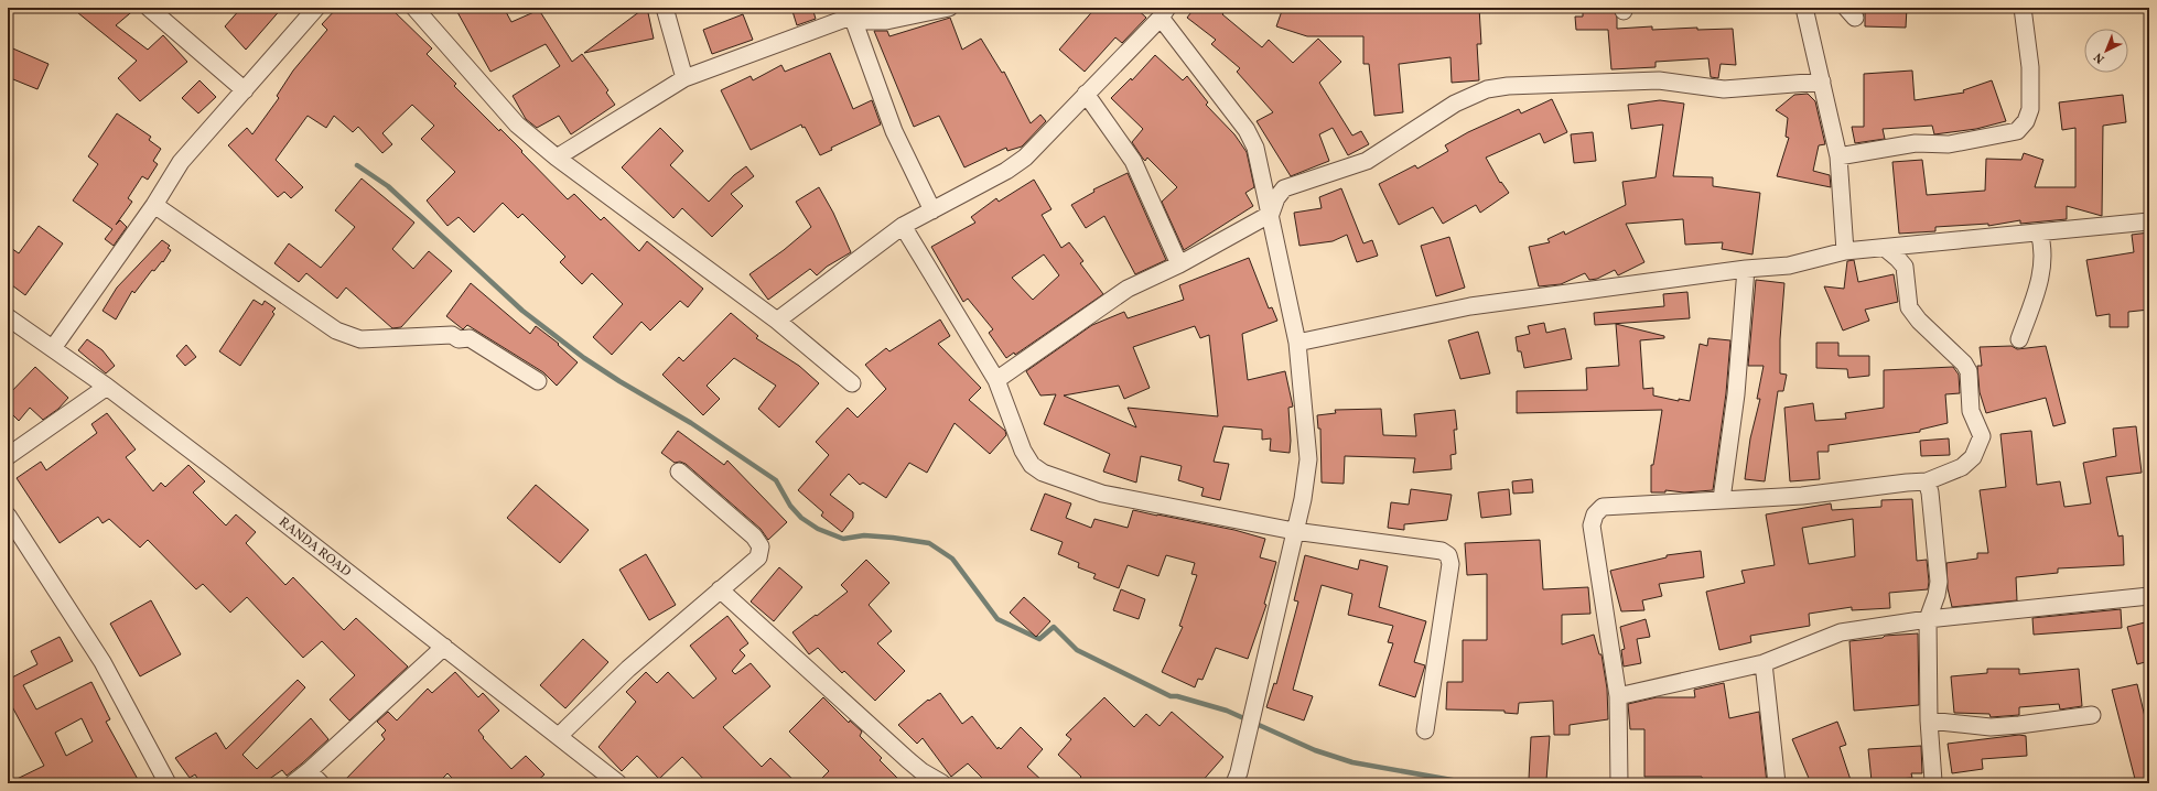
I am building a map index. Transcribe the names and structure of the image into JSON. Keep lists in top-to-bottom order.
{
  "streets": {
    "street": ["RANDA ROAD"]
  },
  "north": "bottom left"
}
